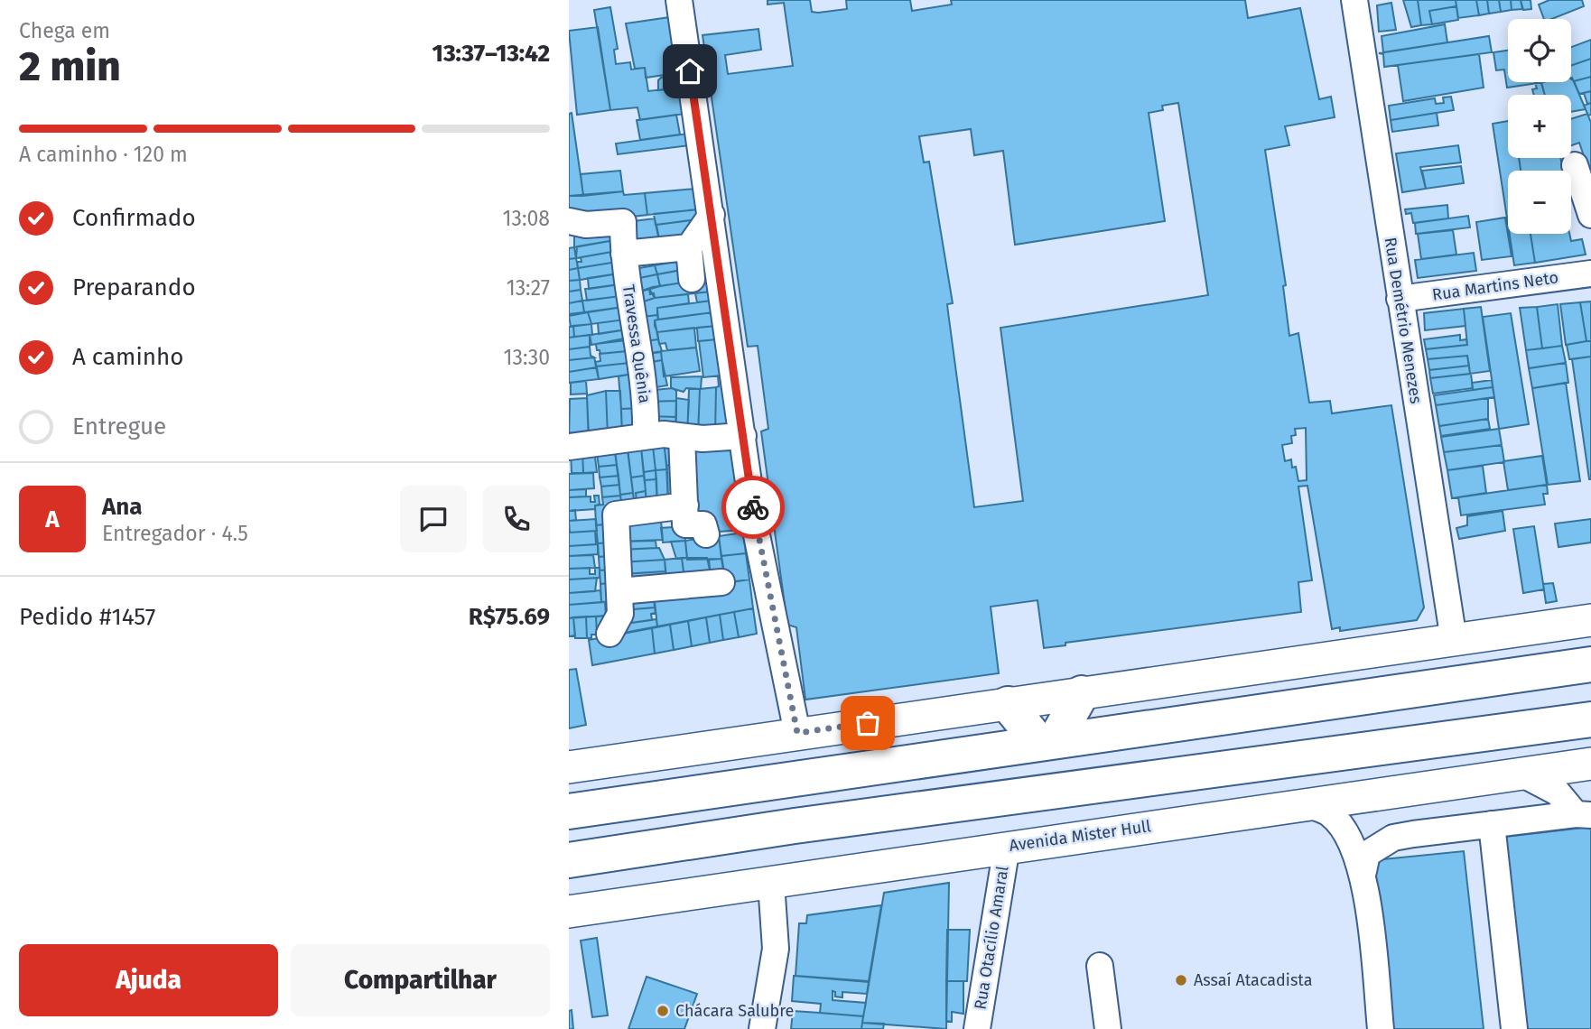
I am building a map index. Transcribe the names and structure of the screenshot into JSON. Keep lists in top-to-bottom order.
{
  "streets": {
    "main road": ["Avenida Mister Hull"],
    "street": [
      "Rua Martins Neto",
      "Rua Demétrio Menezes",
      "Travessa Quênia",
      "Rua Otacílio Amaral"
    ]
  },
  "crossings": [
    ["Rua Martins Neto", "Rua Demétrio Menezes"],
    ["Avenida Mister Hull", "Rua Otacílio Amaral"]
  ],
  "places": ["Assaí Atacadista", "Chácara Salubre"],
  "page": {
    "heading": ["2 min", "Chega em", "13:37–13:42"],
    "panel": [
      "Ana",
      "Entregador · 4.5",
      "Pedido #1457",
      "R$75.69"
    ],
    "map_buttons": ["+", "−"],
    "bar": "A caminho · 120 m",
    "list": [
      ["Confirmado", "13:08"],
      ["Preparando", "13:27"],
      ["A caminho", "13:30"],
      "Entregue"
    ],
    "round": "A",
    "buttons": ["Ajuda", "Compartilhar"]
  }
}
